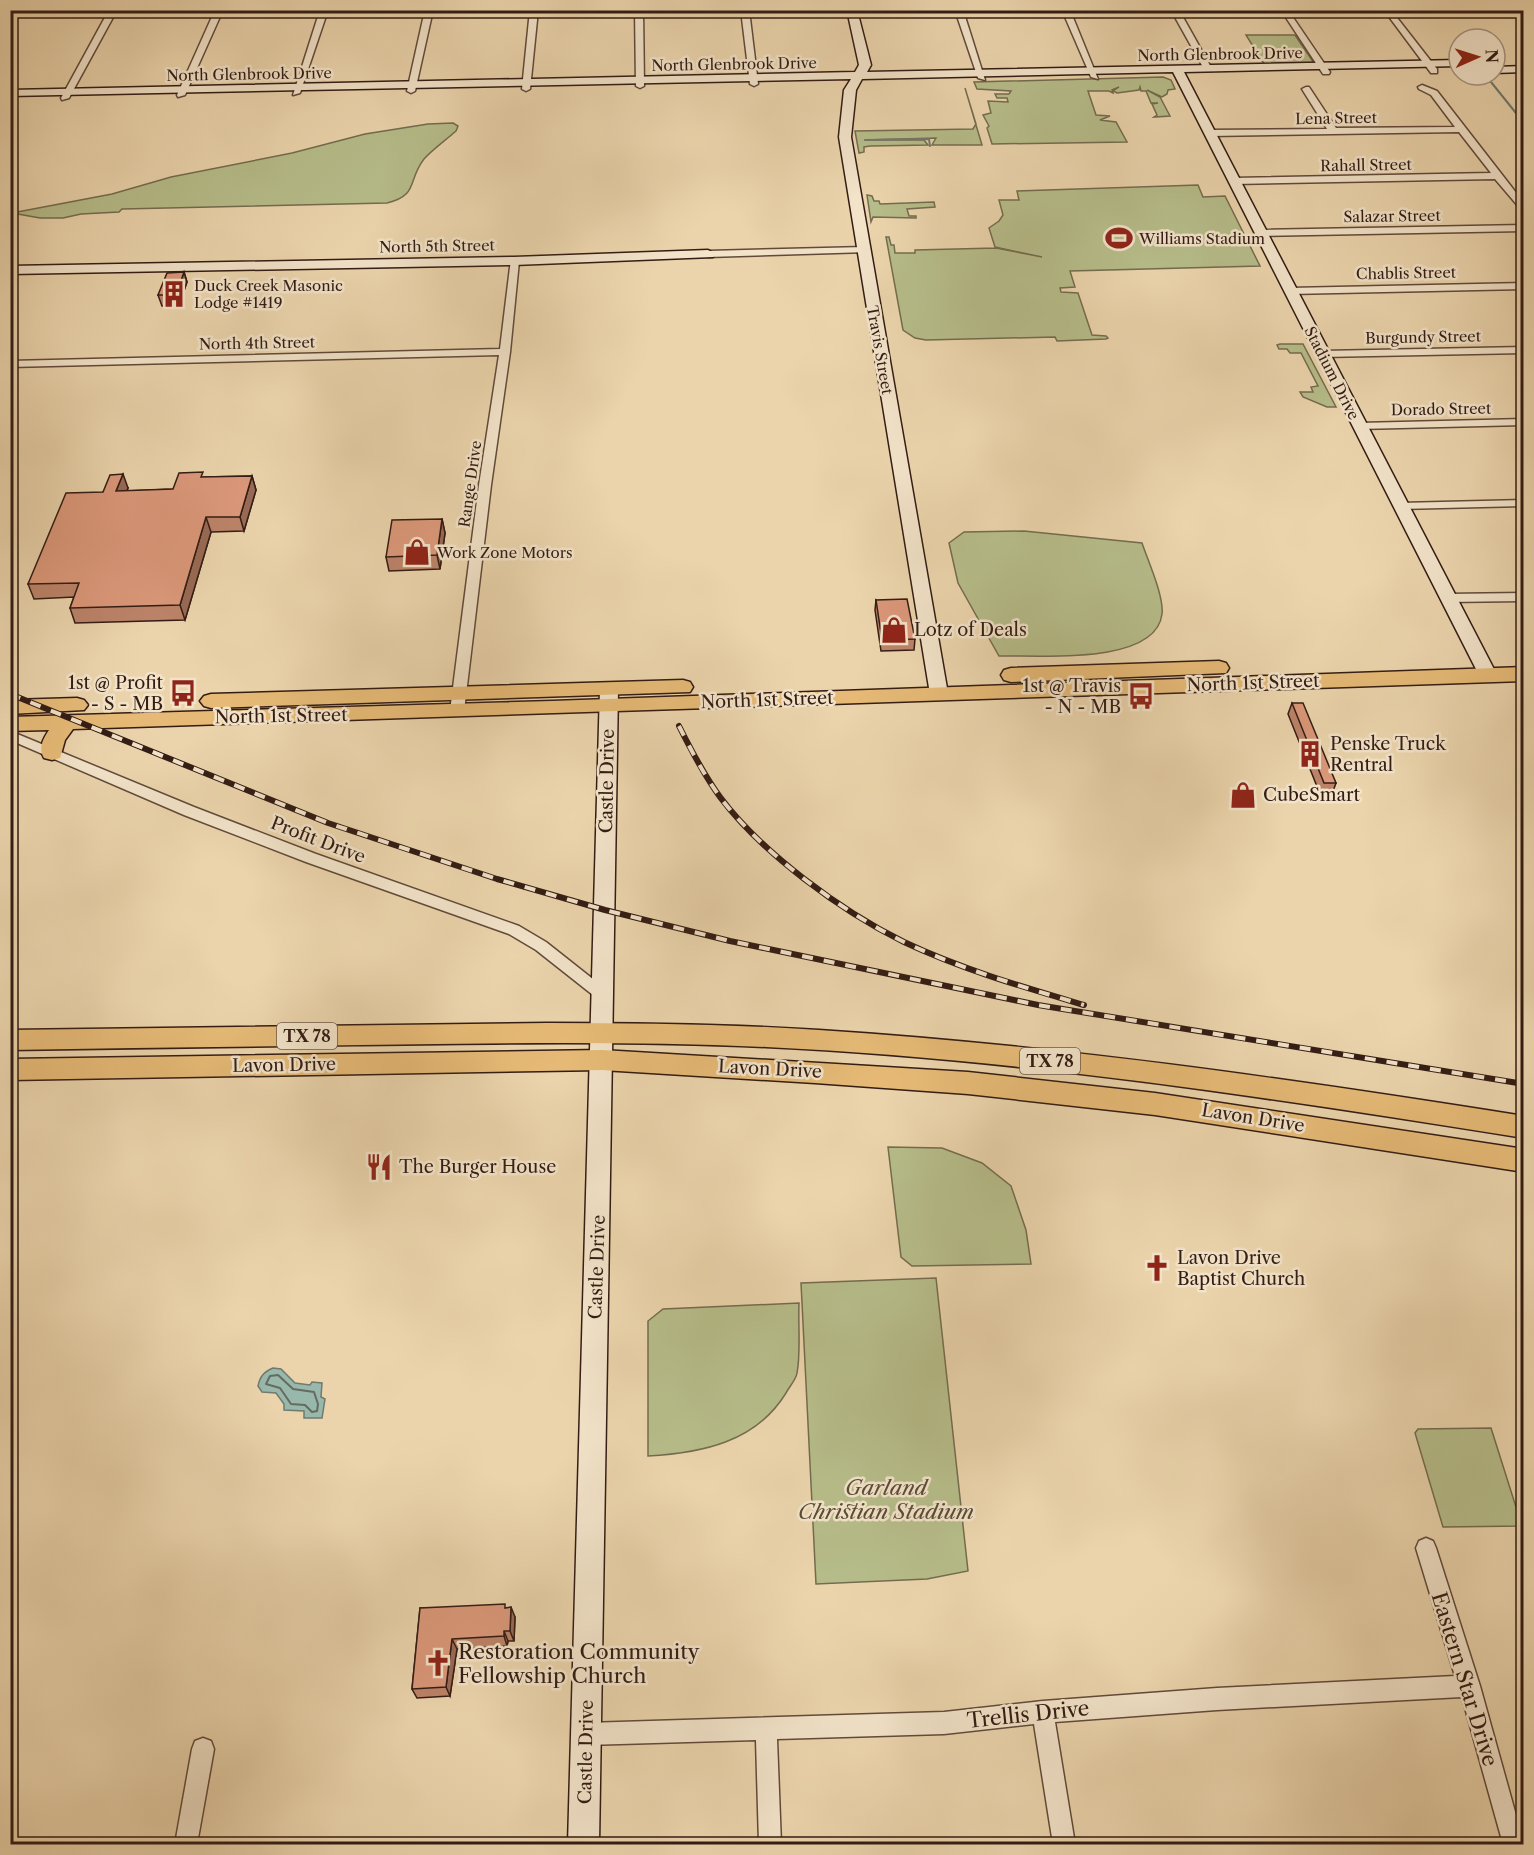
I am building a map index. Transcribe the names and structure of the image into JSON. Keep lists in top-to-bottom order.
{
  "streets": {
    "main road": ["North 1st Street", "TX 78", "Lavon Drive"],
    "street": [
      "North Glenbrook Drive",
      "Lena Street",
      "Rahall Street",
      "Salazar Street",
      "North 5th Street",
      "Chablis Street",
      "Burgundy Street",
      "North 4th Street",
      "Travis Street",
      "Stadium Drive",
      "Dorado Street",
      "Range Drive",
      "Castle Drive",
      "Profit Drive",
      "Eastern Star Drive",
      "Trellis Drive"
    ]
  },
  "crossings": [
    ["North Glenbrook Drive", "Travis Street"],
    ["North Glenbrook Drive", "Stadium Drive"],
    ["Lena Street", "Stadium Drive"],
    ["Rahall Street", "Stadium Drive"],
    ["Salazar Street", "Stadium Drive"],
    ["North 5th Street", "Travis Street"],
    ["North 5th Street", "Range Drive"],
    ["Chablis Street", "Stadium Drive"],
    ["Burgundy Street", "Stadium Drive"],
    ["North 4th Street", "Range Drive"],
    ["Travis Street", "North 1st Street"],
    ["Stadium Drive", "Dorado Street"],
    ["Stadium Drive", "North 1st Street"],
    ["Range Drive", "North 1st Street"],
    ["North 1st Street", "Castle Drive"],
    ["Castle Drive", "Profit Drive"],
    ["Castle Drive", "Lavon Drive"],
    ["Castle Drive", "Trellis Drive"],
    ["Eastern Star Drive", "Trellis Drive"]
  ],
  "parks": ["Garland Christian Stadium"],
  "places": {
    "sports": ["Williams Stadium"],
    "building": ["Duck Creek Masonic Lodge #1419", "Penske Truck Rentral"],
    "shop": ["Work Zone Motors", "Lotz of Deals", "CubeSmart"],
    "bus stop": ["1st @ Profit - S - MB", "1st @ Travis - N - MB"],
    "restaurant": ["The Burger House"],
    "church": ["Lavon Drive Baptist Church", "Restoration Community Fellowship Church"]
  },
  "north": "right"
}
